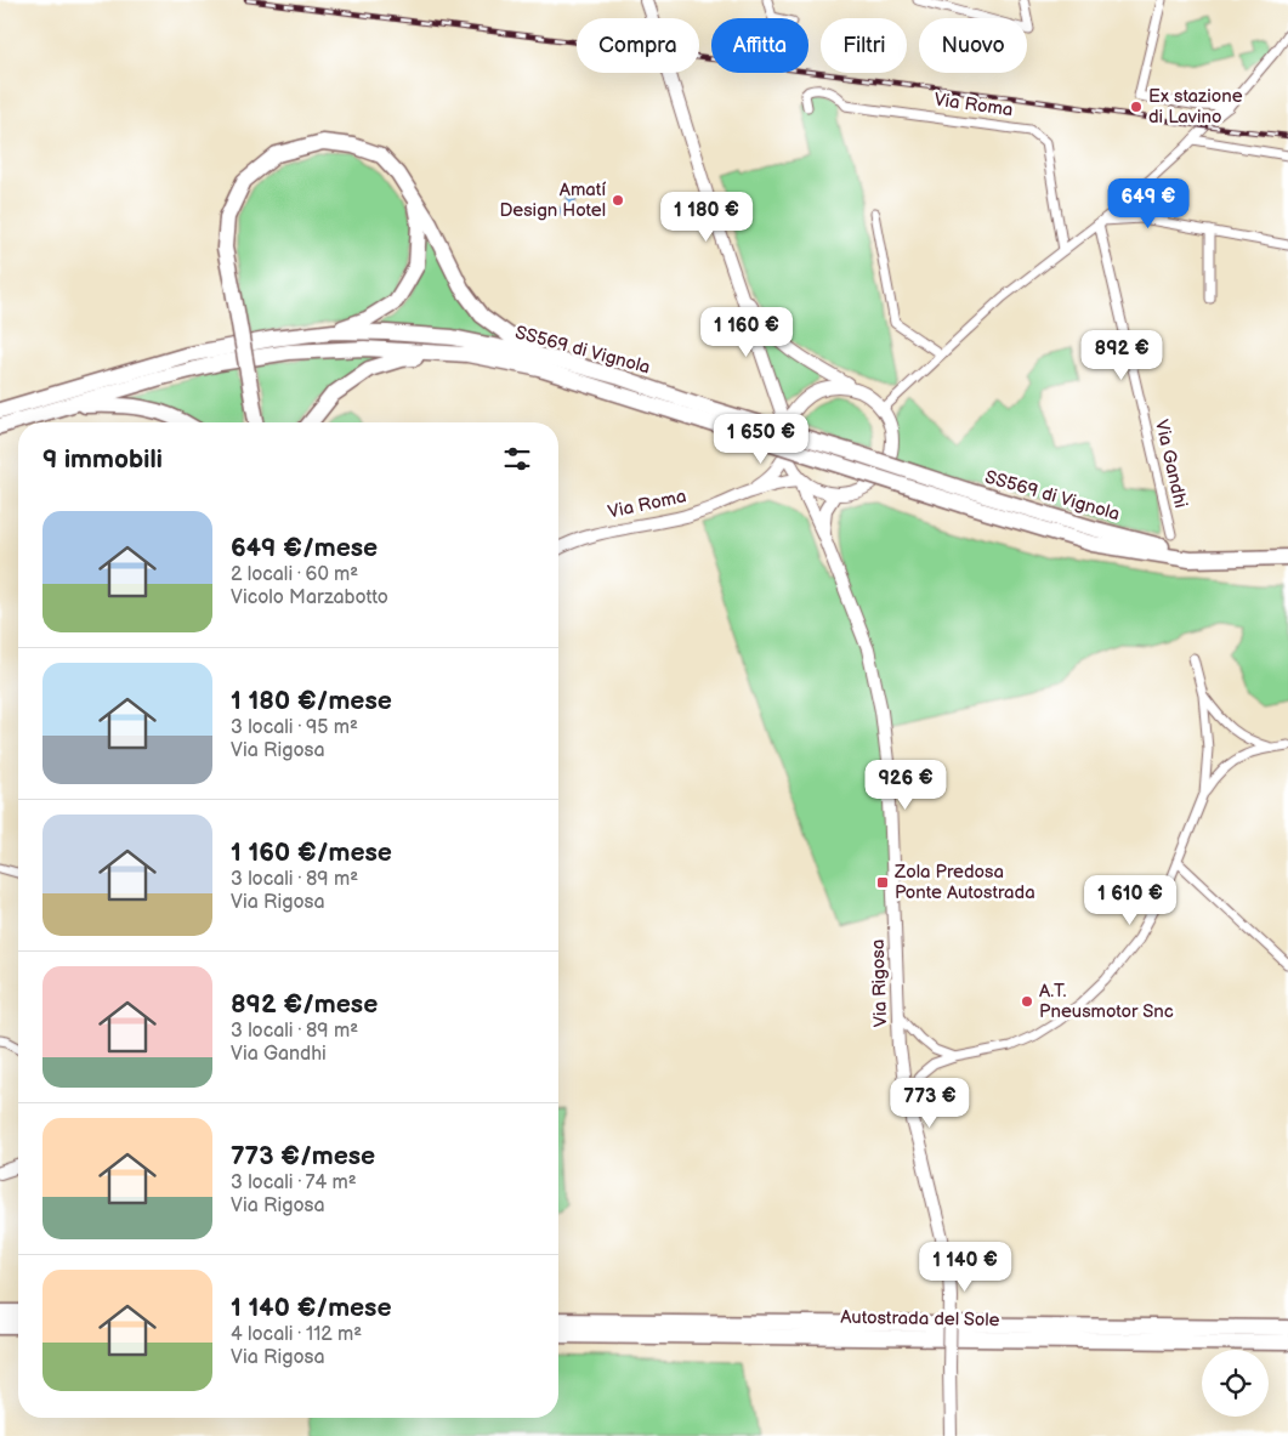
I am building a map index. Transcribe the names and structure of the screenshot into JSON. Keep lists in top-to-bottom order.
{
  "streets": {
    "highway": ["SS569 di Vignola", "Autostrada del Sole"],
    "main road": ["Via Roma", "Via Rigosa"],
    "street": ["Via Gandhi"]
  },
  "crossings": [
    ["Via Roma", "Via Rigosa"]
  ],
  "places": {
    "other": ["Ex stazione di Lavino", "Amatí Design Hotel", "A.T. Pneusmotor Snc"],
    "transit": ["Zola Predosa Ponte Autostrada"]
  },
  "page": {
    "chip": [
      "Compra",
      "Affitta",
      "Filtri",
      "Nuovo"
    ],
    "price": [
      "649 €",
      "1 180 €",
      "1 160 €",
      "892 €",
      "1 650 €",
      "926 €",
      "1 610 €",
      "773 €",
      "1 140 €"
    ],
    "heading": "9 immobili",
    "list": [
      {
        "name": "649 €/mese",
        "note": "2 locali · 60 m² · Vicolo Marzabotto"
      },
      {
        "name": "1 180 €/mese",
        "note": "3 locali · 95 m² · Via Rigosa"
      },
      {
        "name": "1 160 €/mese",
        "note": "3 locali · 89 m² · Via Rigosa"
      },
      {
        "name": "892 €/mese",
        "note": "3 locali · 89 m² · Via Gandhi"
      },
      {
        "name": "773 €/mese",
        "note": "3 locali · 74 m² · Via Rigosa"
      },
      {
        "name": "1 140 €/mese",
        "note": "4 locali · 112 m² · Via Rigosa"
      }
    ]
  }
}
